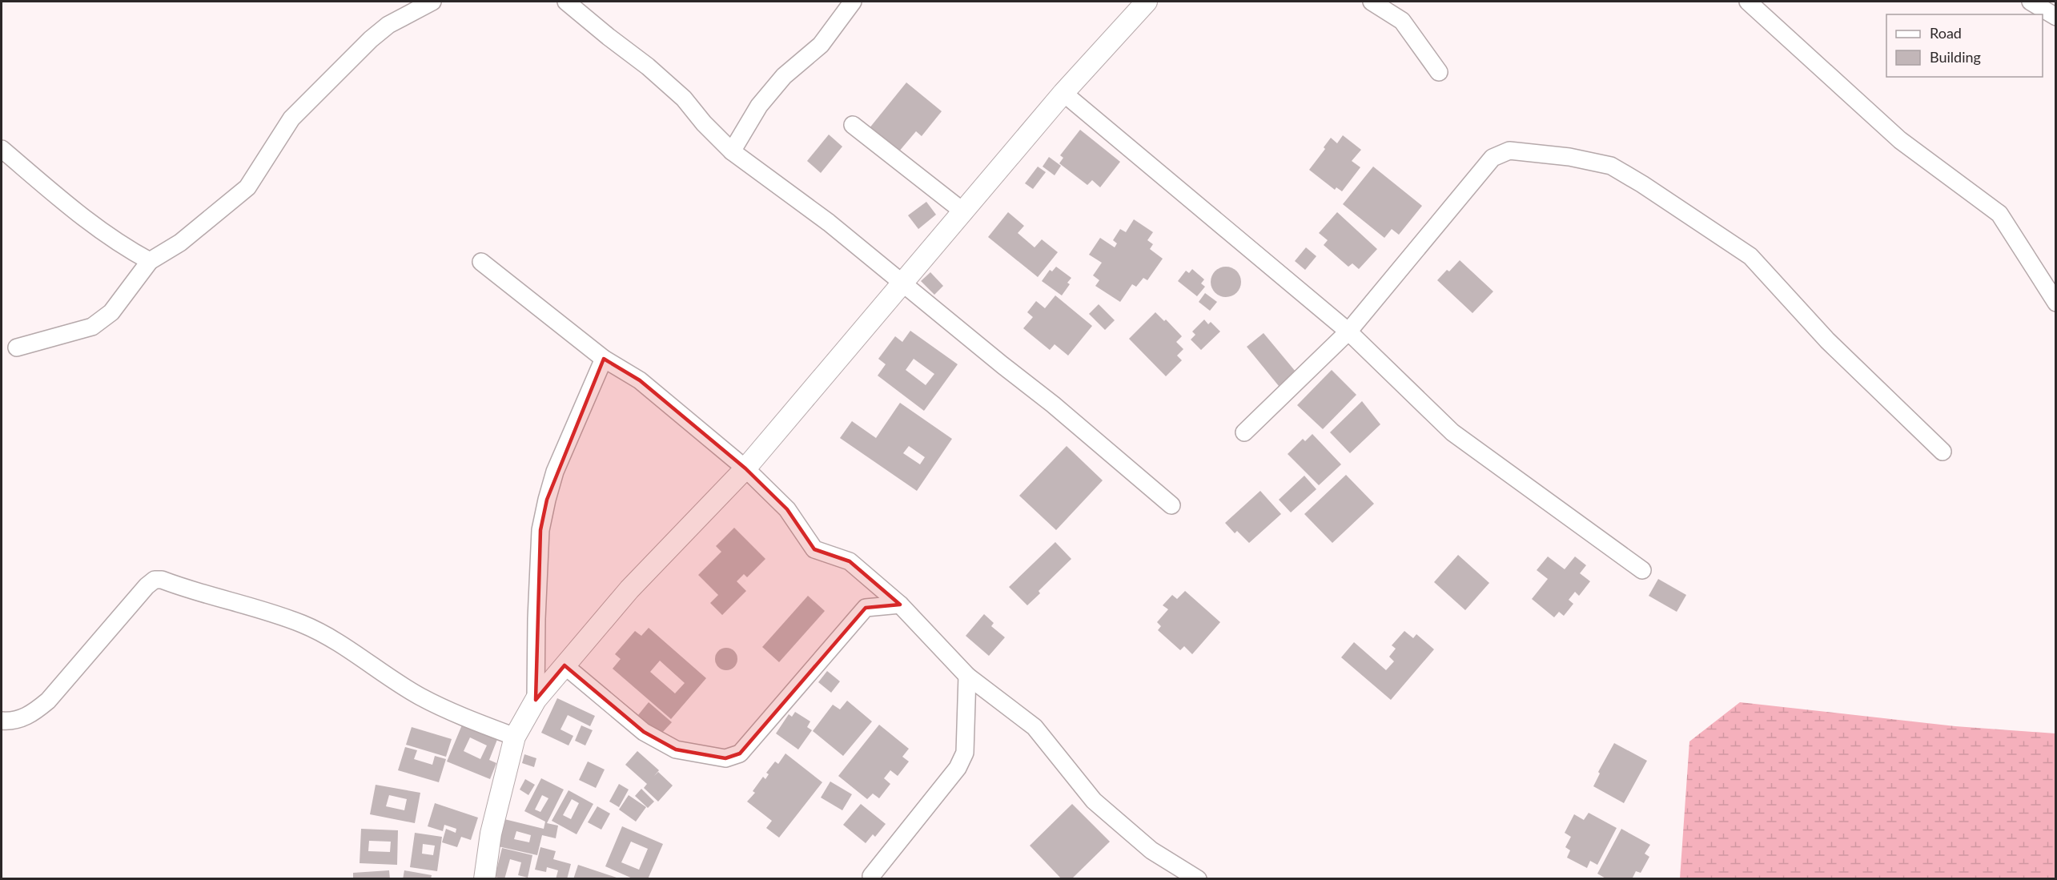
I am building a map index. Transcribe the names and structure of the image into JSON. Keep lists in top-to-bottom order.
{
  "legend": ["Road", "Building"]
}
